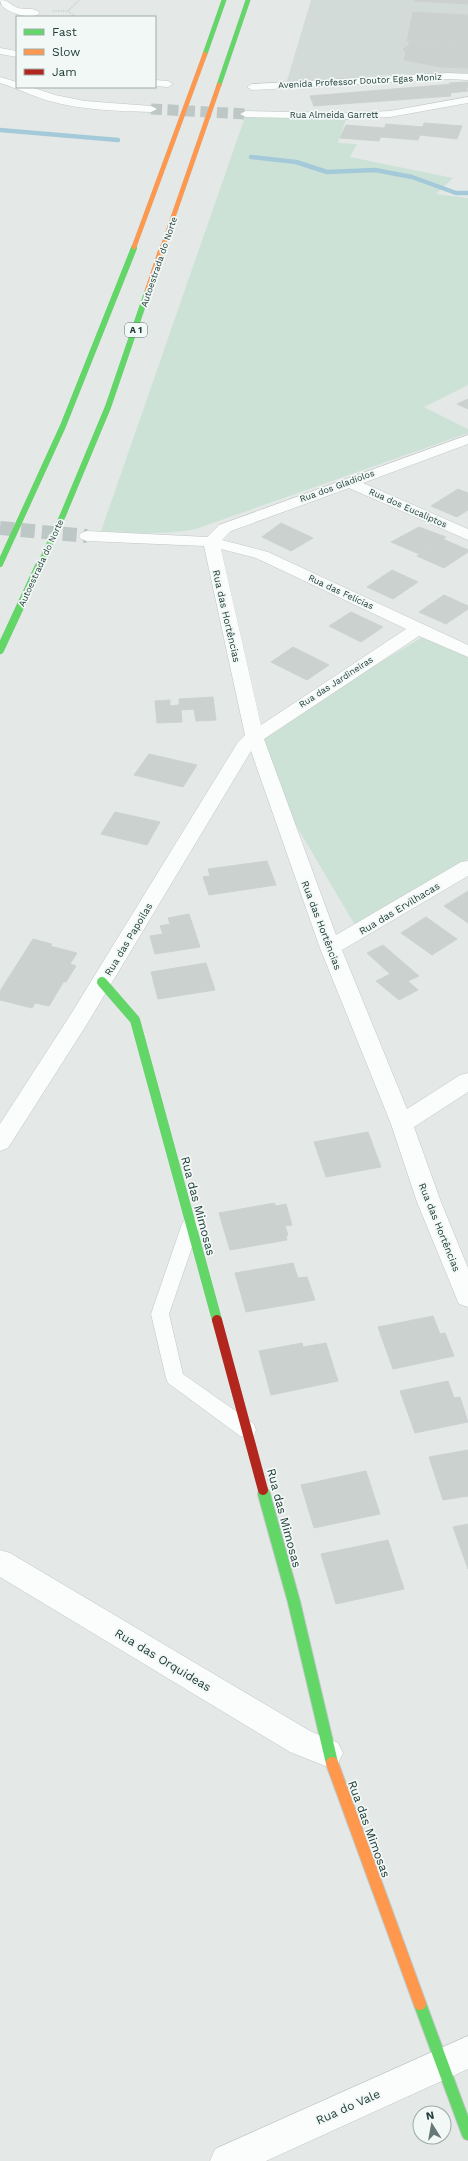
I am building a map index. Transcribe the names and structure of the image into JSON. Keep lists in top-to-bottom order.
{
  "streets": {
    "main road": ["Autoestrada do Norte", "A 1", "Rua das Mimosas"],
    "street": [
      "Avenida Professor Doutor Egas Moniz",
      "Rua Almeida Garrett",
      "Rua dos Gladíolos",
      "Rua dos Eucaliptos",
      "Rua das Felícias",
      "Rua das Hortências",
      "Rua das Jardineiras",
      "Rua das Ervilhacas",
      "Rua das Papoilas",
      "Rua das Orquideas",
      "Rua do Vale"
    ]
  },
  "crossings": [
    ["Rua dos Gladíolos", "Rua dos Eucaliptos"],
    ["Rua dos Gladíolos", "Rua das Felícias"],
    ["Rua dos Gladíolos", "Rua das Hortências"],
    ["Rua das Felícias", "Rua das Hortências"],
    ["Rua das Felícias", "Rua das Jardineiras"],
    ["Rua das Hortências", "Rua das Jardineiras"],
    ["Rua das Hortências", "Rua das Ervilhacas"],
    ["Rua das Hortências", "Rua das Papoilas"],
    ["Rua das Jardineiras", "Rua das Papoilas"],
    ["Rua das Papoilas", "Rua das Mimosas"],
    ["Rua das Mimosas", "Rua das Orquideas"],
    ["Rua das Mimosas", "Rua do Vale"]
  ],
  "legend": ["Fast", "Slow", "Jam"],
  "north": "top"
}
